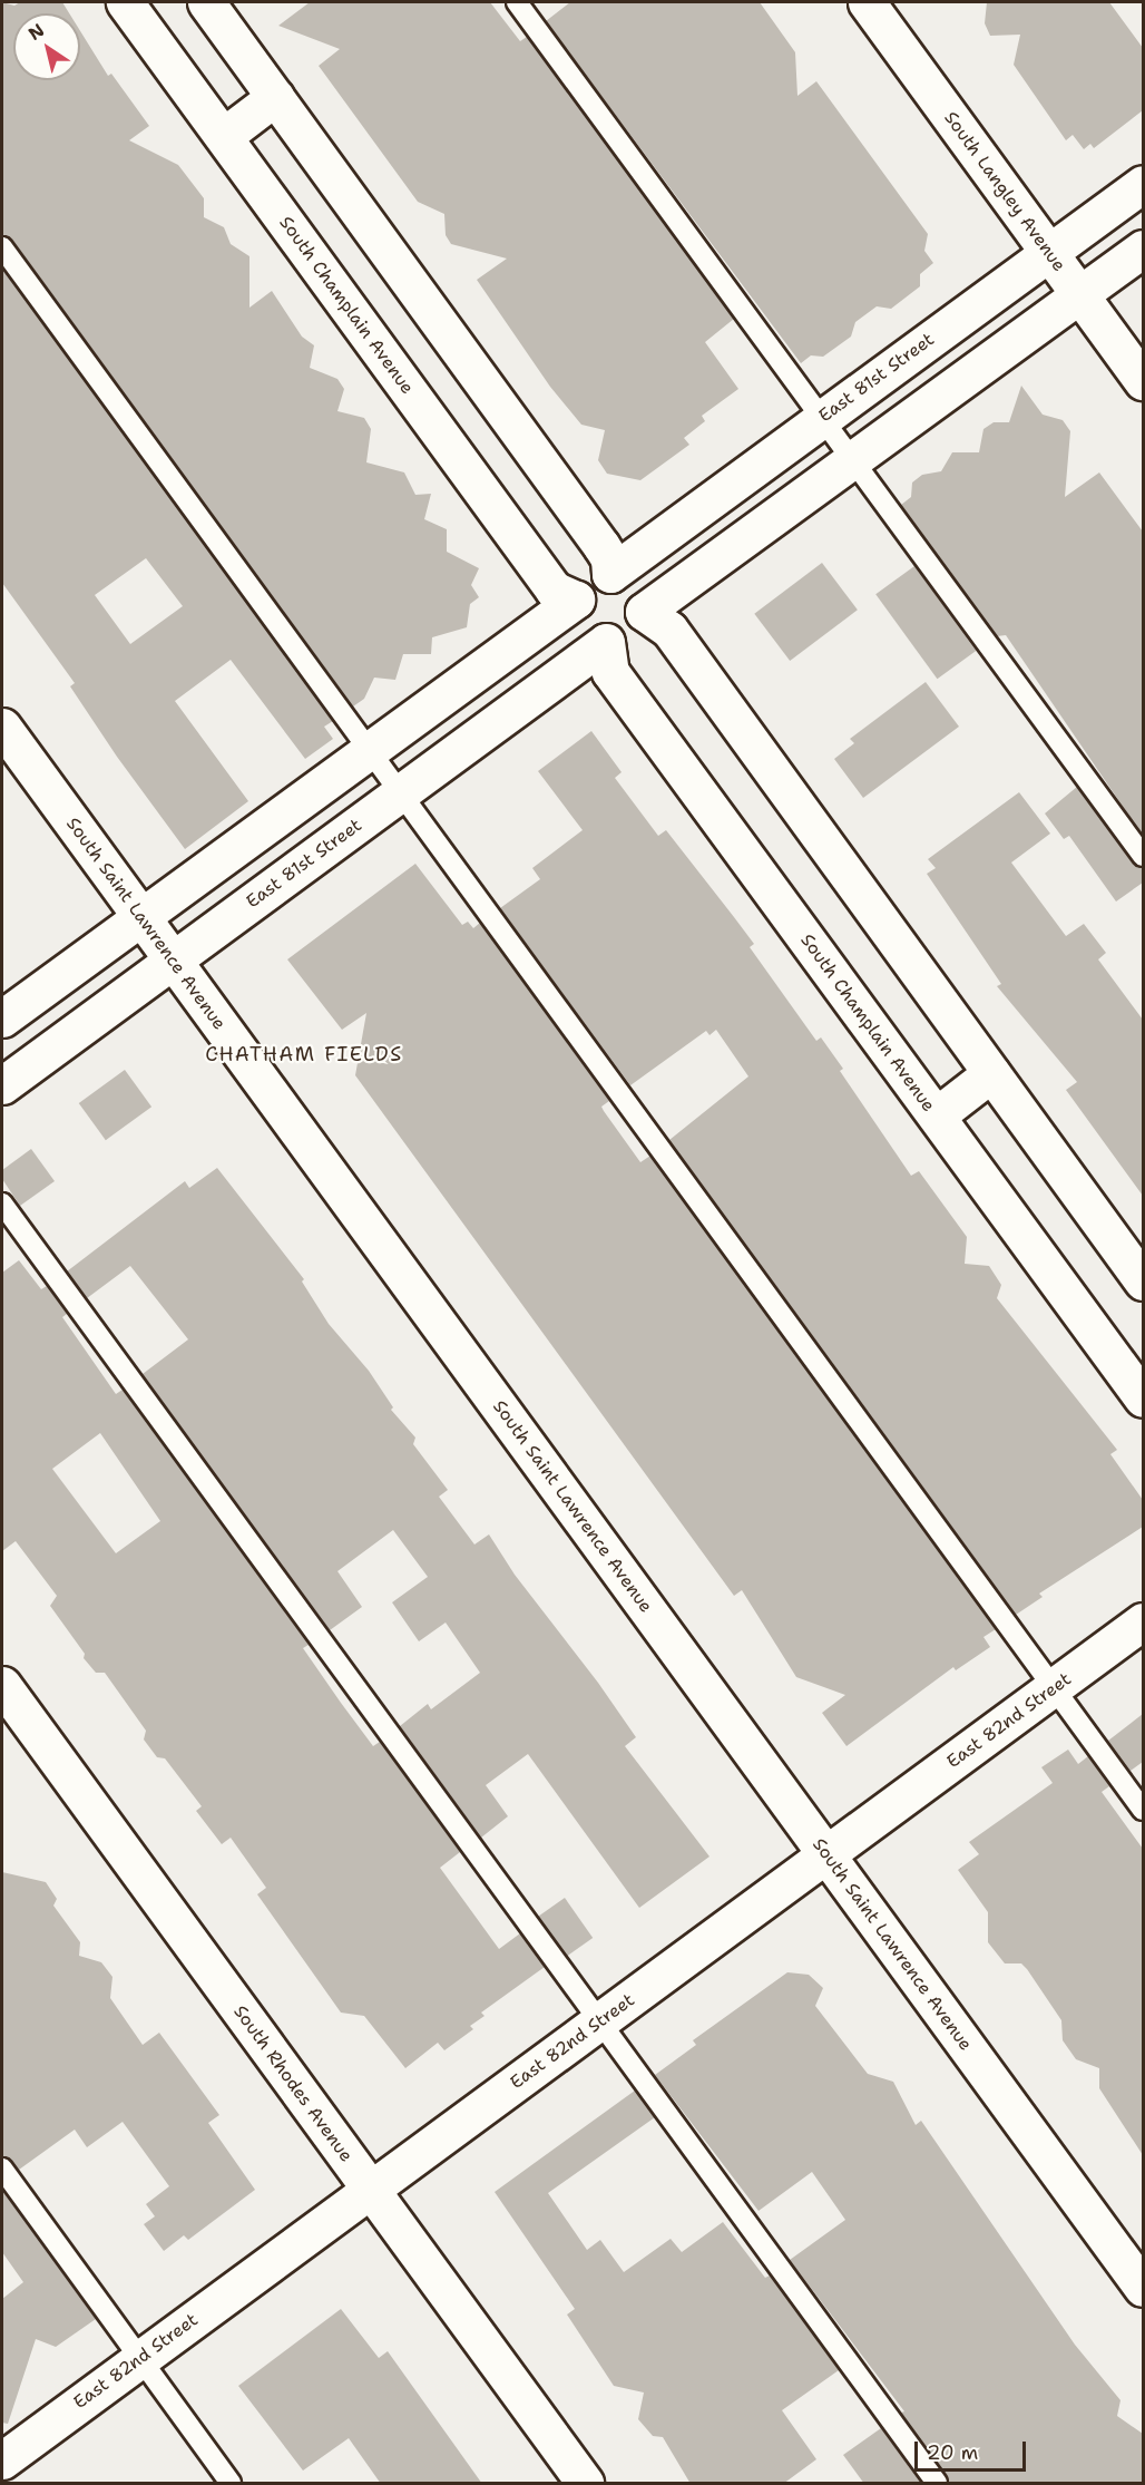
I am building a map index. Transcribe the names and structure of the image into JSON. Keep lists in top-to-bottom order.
{
  "streets": {
    "street": [
      "South Langley Avenue",
      "South Champlain Avenue",
      "East 81st Street",
      "South Saint Lawrence Avenue",
      "East 82nd Street",
      "South Rhodes Avenue"
    ]
  },
  "crossings": [
    ["South Langley Avenue", "East 81st Street"],
    ["South Champlain Avenue", "East 81st Street"],
    ["East 81st Street", "South Saint Lawrence Avenue"],
    ["South Saint Lawrence Avenue", "East 82nd Street"],
    ["East 82nd Street", "South Rhodes Avenue"]
  ],
  "districts": ["CHATHAM FIELDS"],
  "scale_bar": "20 m",
  "north": "top left"
}
